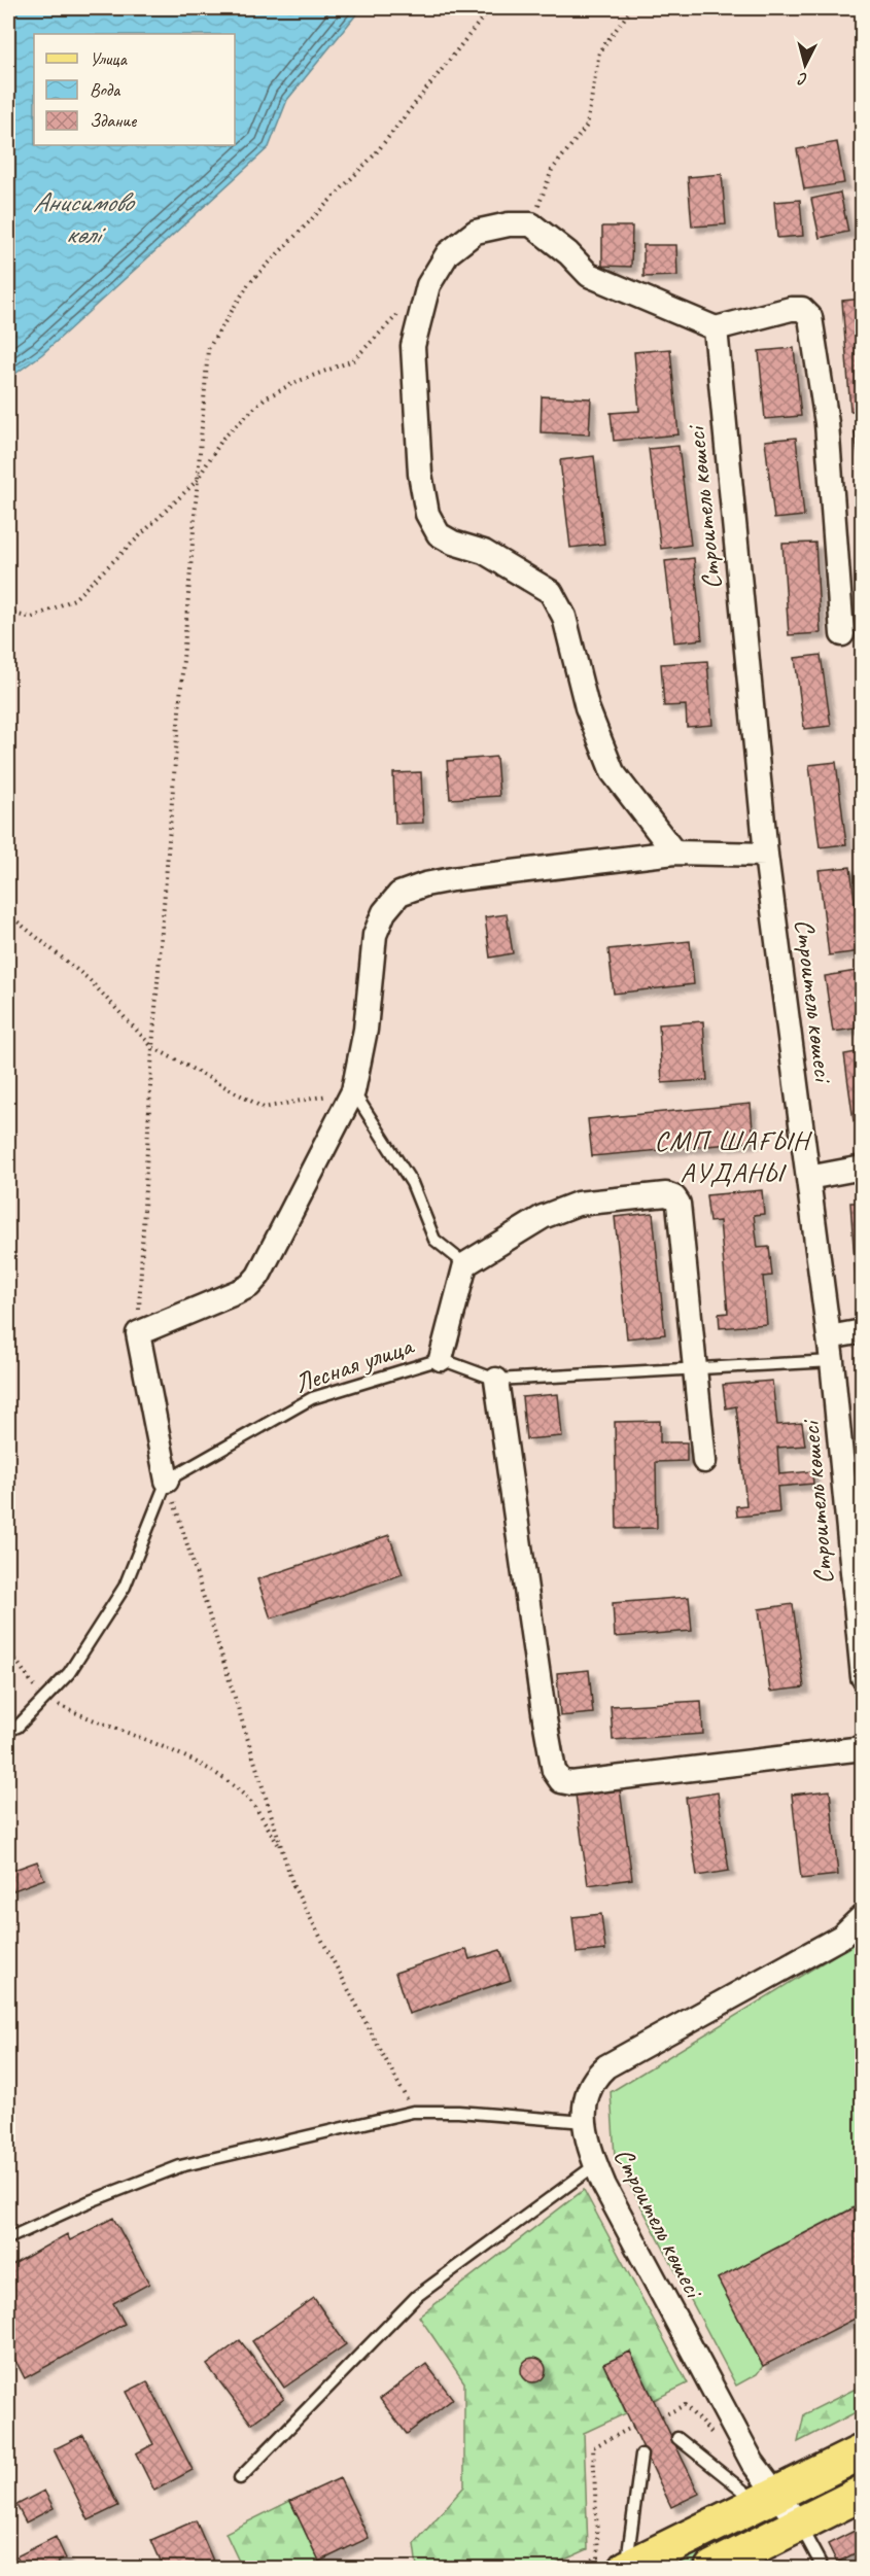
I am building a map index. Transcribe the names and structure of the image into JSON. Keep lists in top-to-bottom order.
{
  "streets": {
    "street": ["Строитель көшесі"],
    "lane": ["Лесная улица"]
  },
  "crossings": [
    ["Строитель көшесі", "Лесная улица"]
  ],
  "districts": ["СМП ШАҒЫН АУДАНЫ"],
  "water": ["Анисимово көлі"],
  "legend": ["Улица", "Вода", "Здание"],
  "north": "bottom"
}
